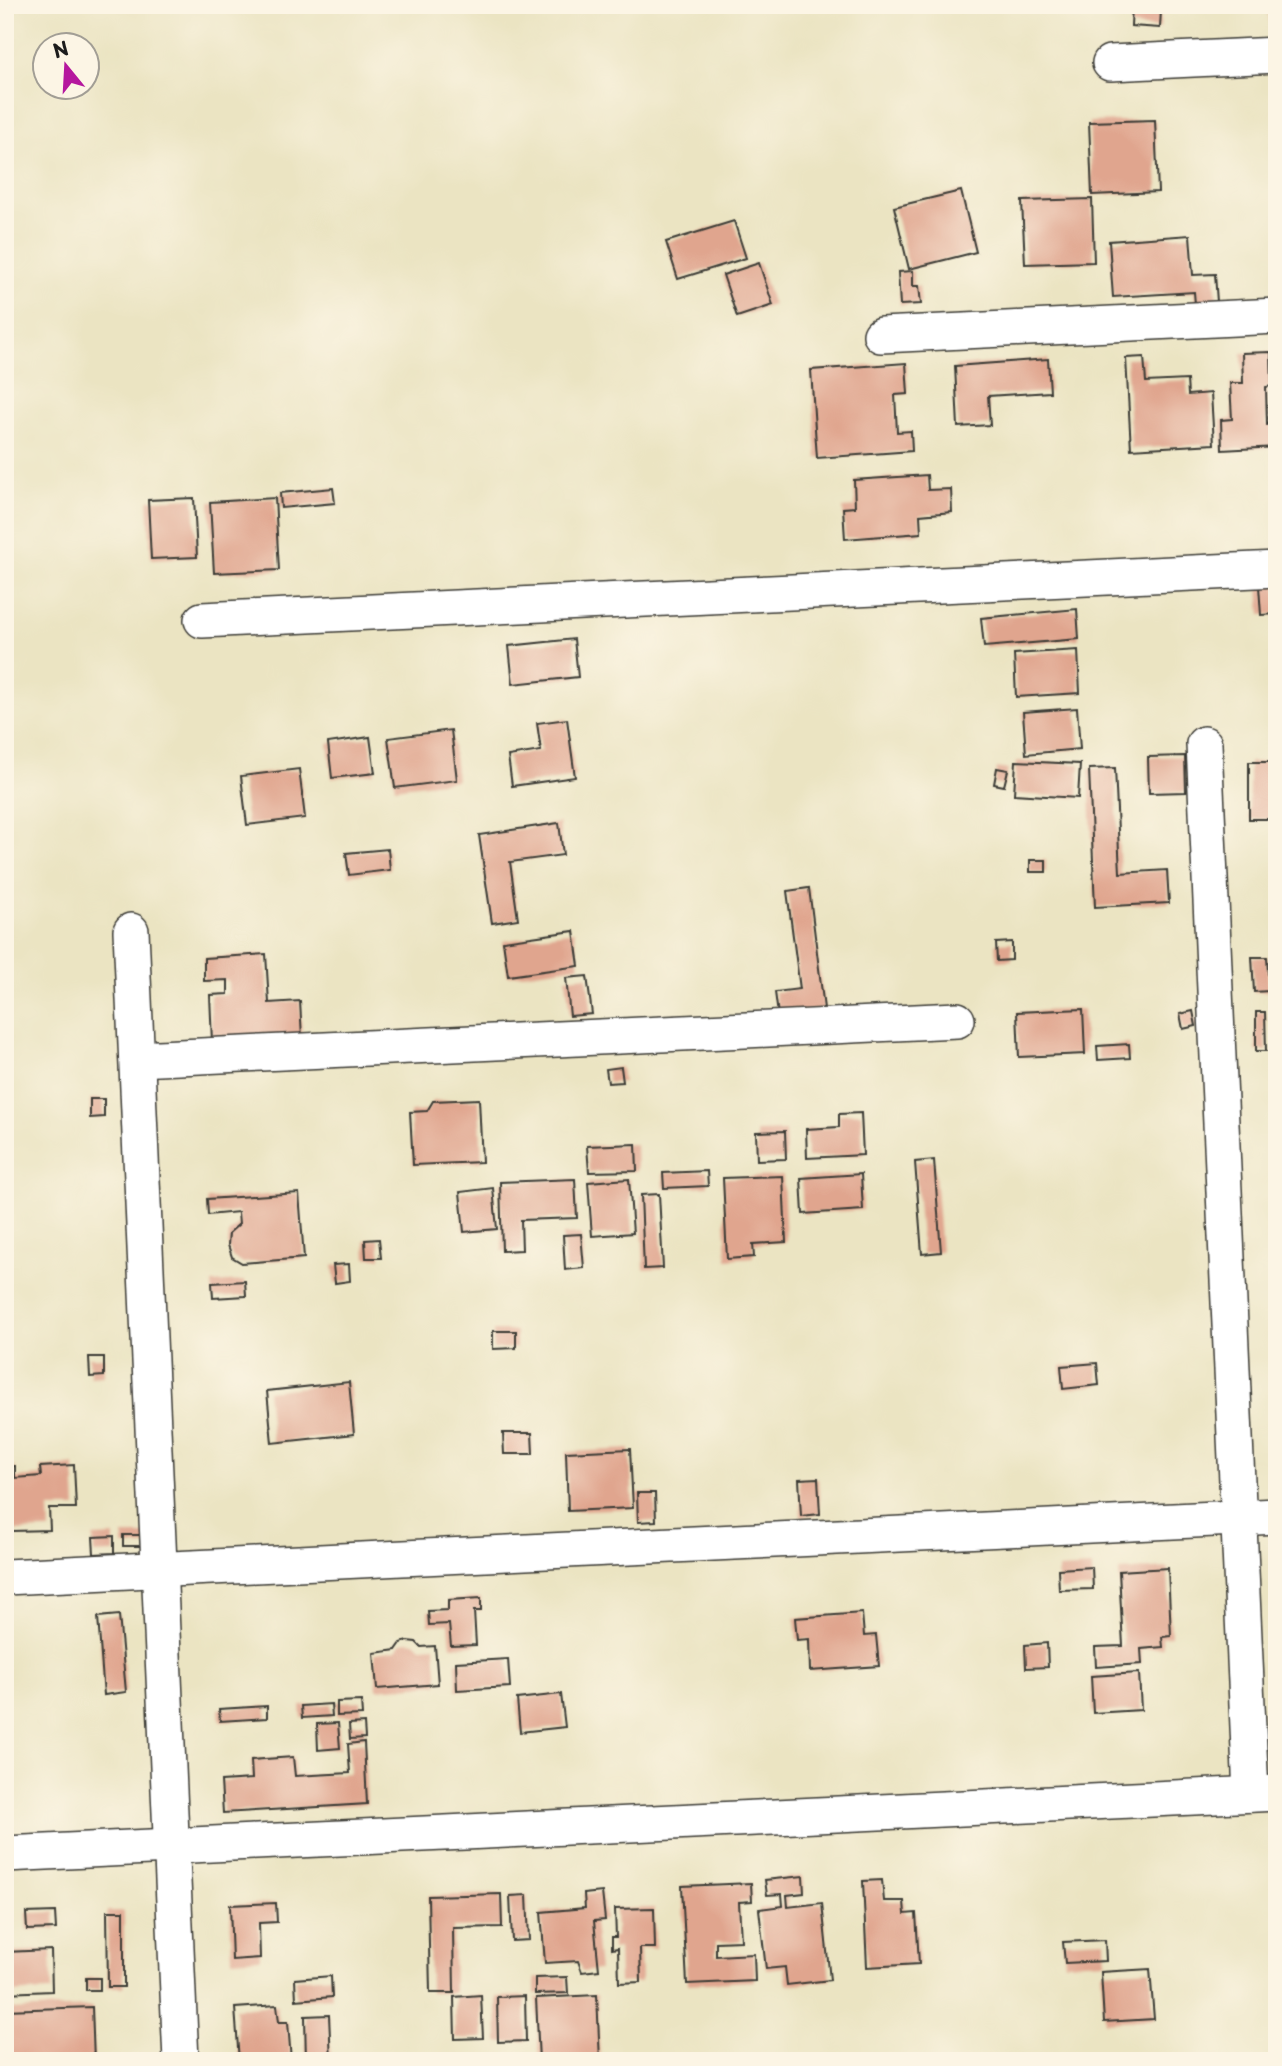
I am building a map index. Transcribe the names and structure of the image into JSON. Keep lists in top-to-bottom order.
{
  "north": "top"
}
